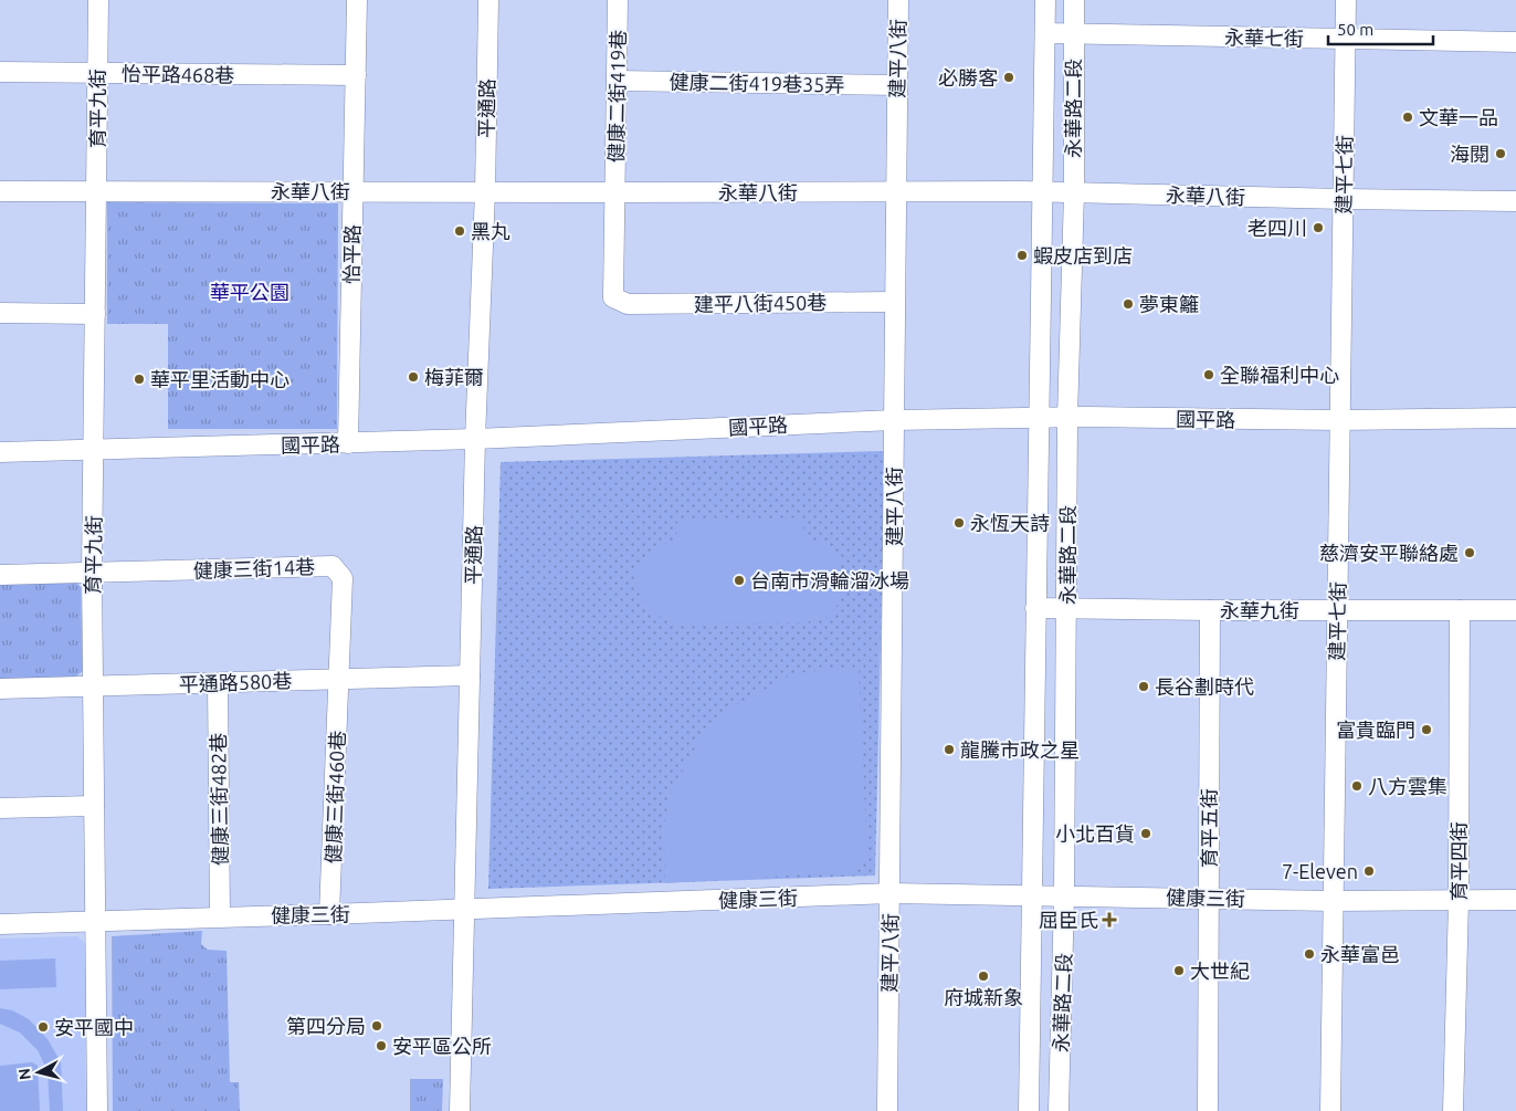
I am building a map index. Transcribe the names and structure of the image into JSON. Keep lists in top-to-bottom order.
{
  "streets": {
    "street": [
      "永華七街",
      "建平八街",
      "怡平路468巷",
      "健康二街419巷35弄",
      "健康二街419巷",
      "育平九街",
      "平通路",
      "永華路二段",
      "建平七街",
      "永華八街",
      "怡平路",
      "建平八街450巷",
      "國平路",
      "健康三街14巷",
      "永華九街",
      "平通路580巷",
      "健康三街460巷",
      "健康三街482巷",
      "育平五街",
      "育平四街",
      "健康三街"
    ]
  },
  "crossings": [
    ["永華七街", "永華路二段"],
    ["永華七街", "建平七街"],
    ["建平八街", "健康二街419巷35弄"],
    ["建平八街", "永華八街"],
    ["建平八街", "建平八街450巷"],
    ["建平八街", "國平路"],
    ["建平八街", "健康三街"],
    ["怡平路468巷", "育平九街"],
    ["怡平路468巷", "怡平路"],
    ["健康二街419巷35弄", "健康二街419巷"],
    ["健康二街419巷", "永華八街"],
    ["健康二街419巷", "建平八街450巷"],
    ["育平九街", "永華八街"],
    ["育平九街", "國平路"],
    ["育平九街", "健康三街14巷"],
    ["育平九街", "平通路580巷"],
    ["育平九街", "健康三街"],
    ["平通路", "永華八街"],
    ["平通路", "國平路"],
    ["平通路", "平通路580巷"],
    ["平通路", "健康三街"],
    ["永華路二段", "永華八街"],
    ["永華路二段", "國平路"],
    ["永華路二段", "永華九街"],
    ["永華路二段", "健康三街"],
    ["建平七街", "永華八街"],
    ["建平七街", "國平路"],
    ["建平七街", "永華九街"],
    ["建平七街", "健康三街"],
    ["永華八街", "怡平路"],
    ["怡平路", "國平路"],
    ["健康三街14巷", "平通路580巷"],
    ["健康三街14巷", "健康三街460巷"],
    ["永華九街", "育平五街"],
    ["永華九街", "育平四街"],
    ["平通路580巷", "健康三街460巷"],
    ["平通路580巷", "健康三街482巷"],
    ["健康三街460巷", "健康三街"],
    ["健康三街482巷", "健康三街"],
    ["育平五街", "健康三街"],
    ["育平四街", "健康三街"]
  ],
  "parks": ["華平公園"],
  "places": {
    "other": [
      "必勝客",
      "文華一品",
      "海閱",
      "老四川",
      "黑丸",
      "蝦皮店到店",
      "夢東籬",
      "全聯福利中心",
      "梅菲爾",
      "華平里活動中心",
      "永恆天詩",
      "慈濟安平聯絡處",
      "台南市滑輪溜冰場",
      "長谷劃時代",
      "富貴臨門",
      "龍騰市政之星",
      "八方雲集",
      "小北百貨",
      "7-Eleven",
      "永華富邑",
      "大世紀",
      "府城新象",
      "第四分局",
      "安平國中",
      "安平區公所"
    ],
    "health": ["屈臣氏"]
  },
  "scale_bar": "50 m",
  "north": "left"
}
